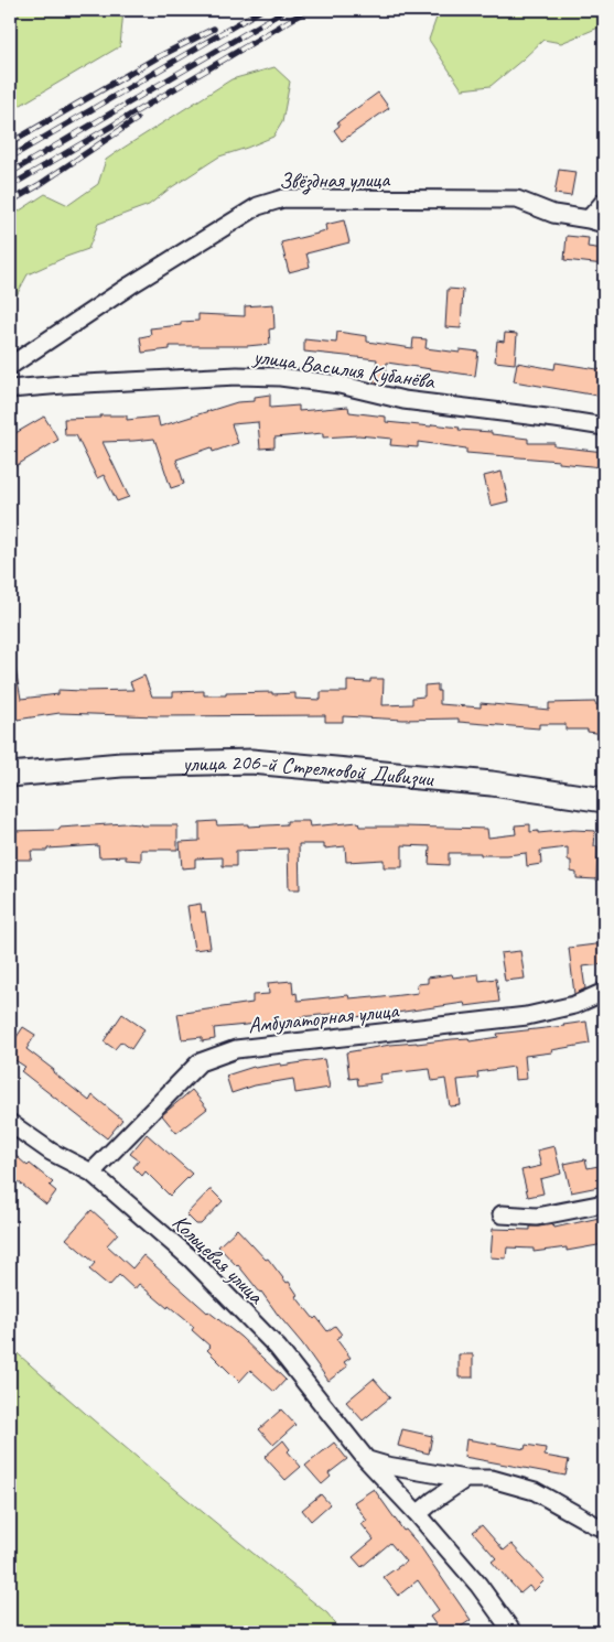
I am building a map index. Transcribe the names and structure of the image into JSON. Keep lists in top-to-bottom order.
{
  "streets": {
    "main road": ["улица 206-й Стрелковой Дивизии"],
    "street": [
      "Звёздная улица",
      "улица Василия Кубанёва",
      "Амбулаторная улица",
      "Кольцевая улица"
    ]
  },
  "crossings": [
    ["Амбулаторная улица", "Кольцевая улица"]
  ]
}
